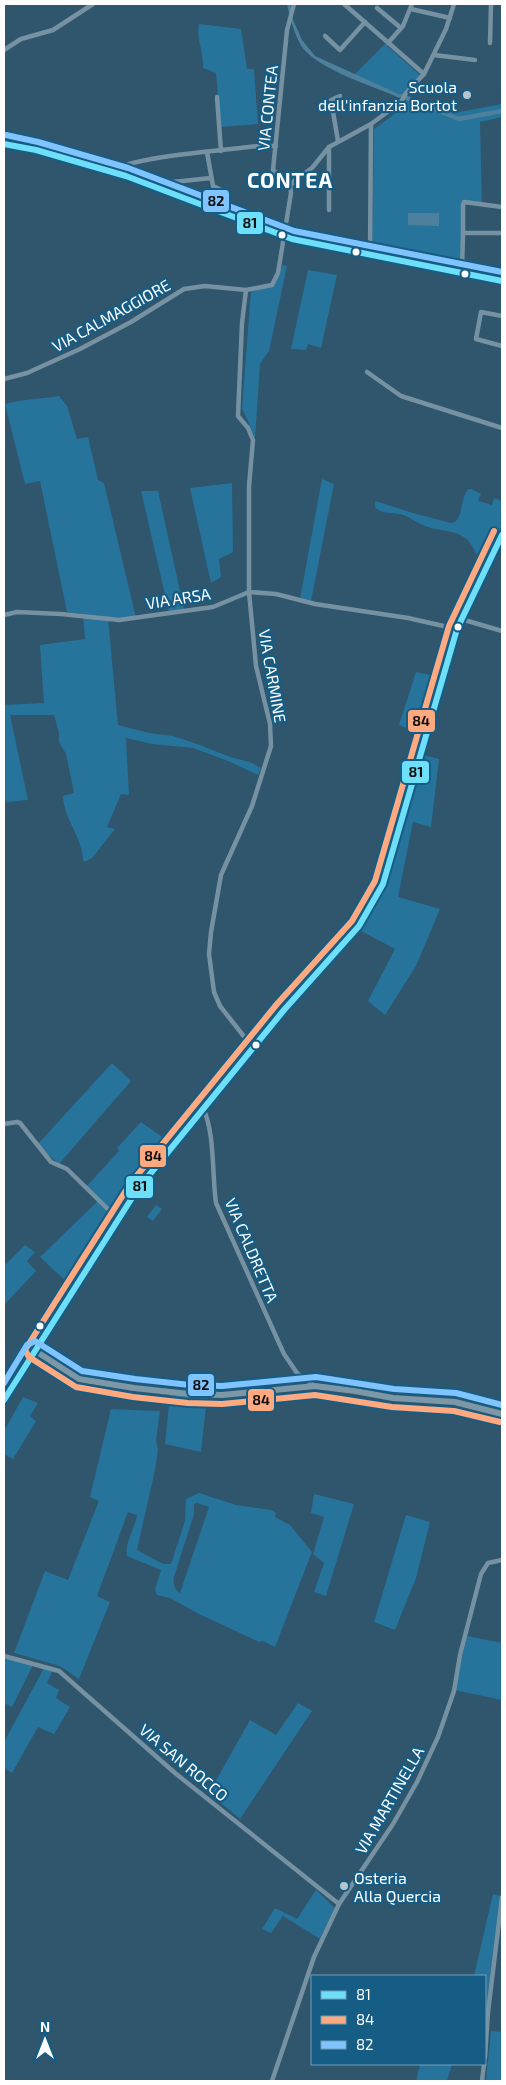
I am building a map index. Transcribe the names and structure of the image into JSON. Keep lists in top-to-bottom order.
{
  "streets": {
    "street": [
      "VIA CONTEA",
      "VIA CALMAGGIORE",
      "VIA ARSA",
      "VIA CARMINE",
      "VIA CALDRETTA",
      "VIA SAN ROCCO",
      "VIA MARTINELLA"
    ]
  },
  "crossings": [
    ["VIA CALMAGGIORE", "VIA CARMINE"],
    ["VIA ARSA", "VIA CARMINE"],
    ["VIA SAN ROCCO", "VIA MARTINELLA"]
  ],
  "districts": ["CONTEA"],
  "places": ["Scuola dell'infanzia Bortot", "Osteria Alla Quercia"],
  "lines": ["transit line 82", "transit line 81", "transit line 84"],
  "legend": ["81", "84", "82"],
  "north": "top"
}
